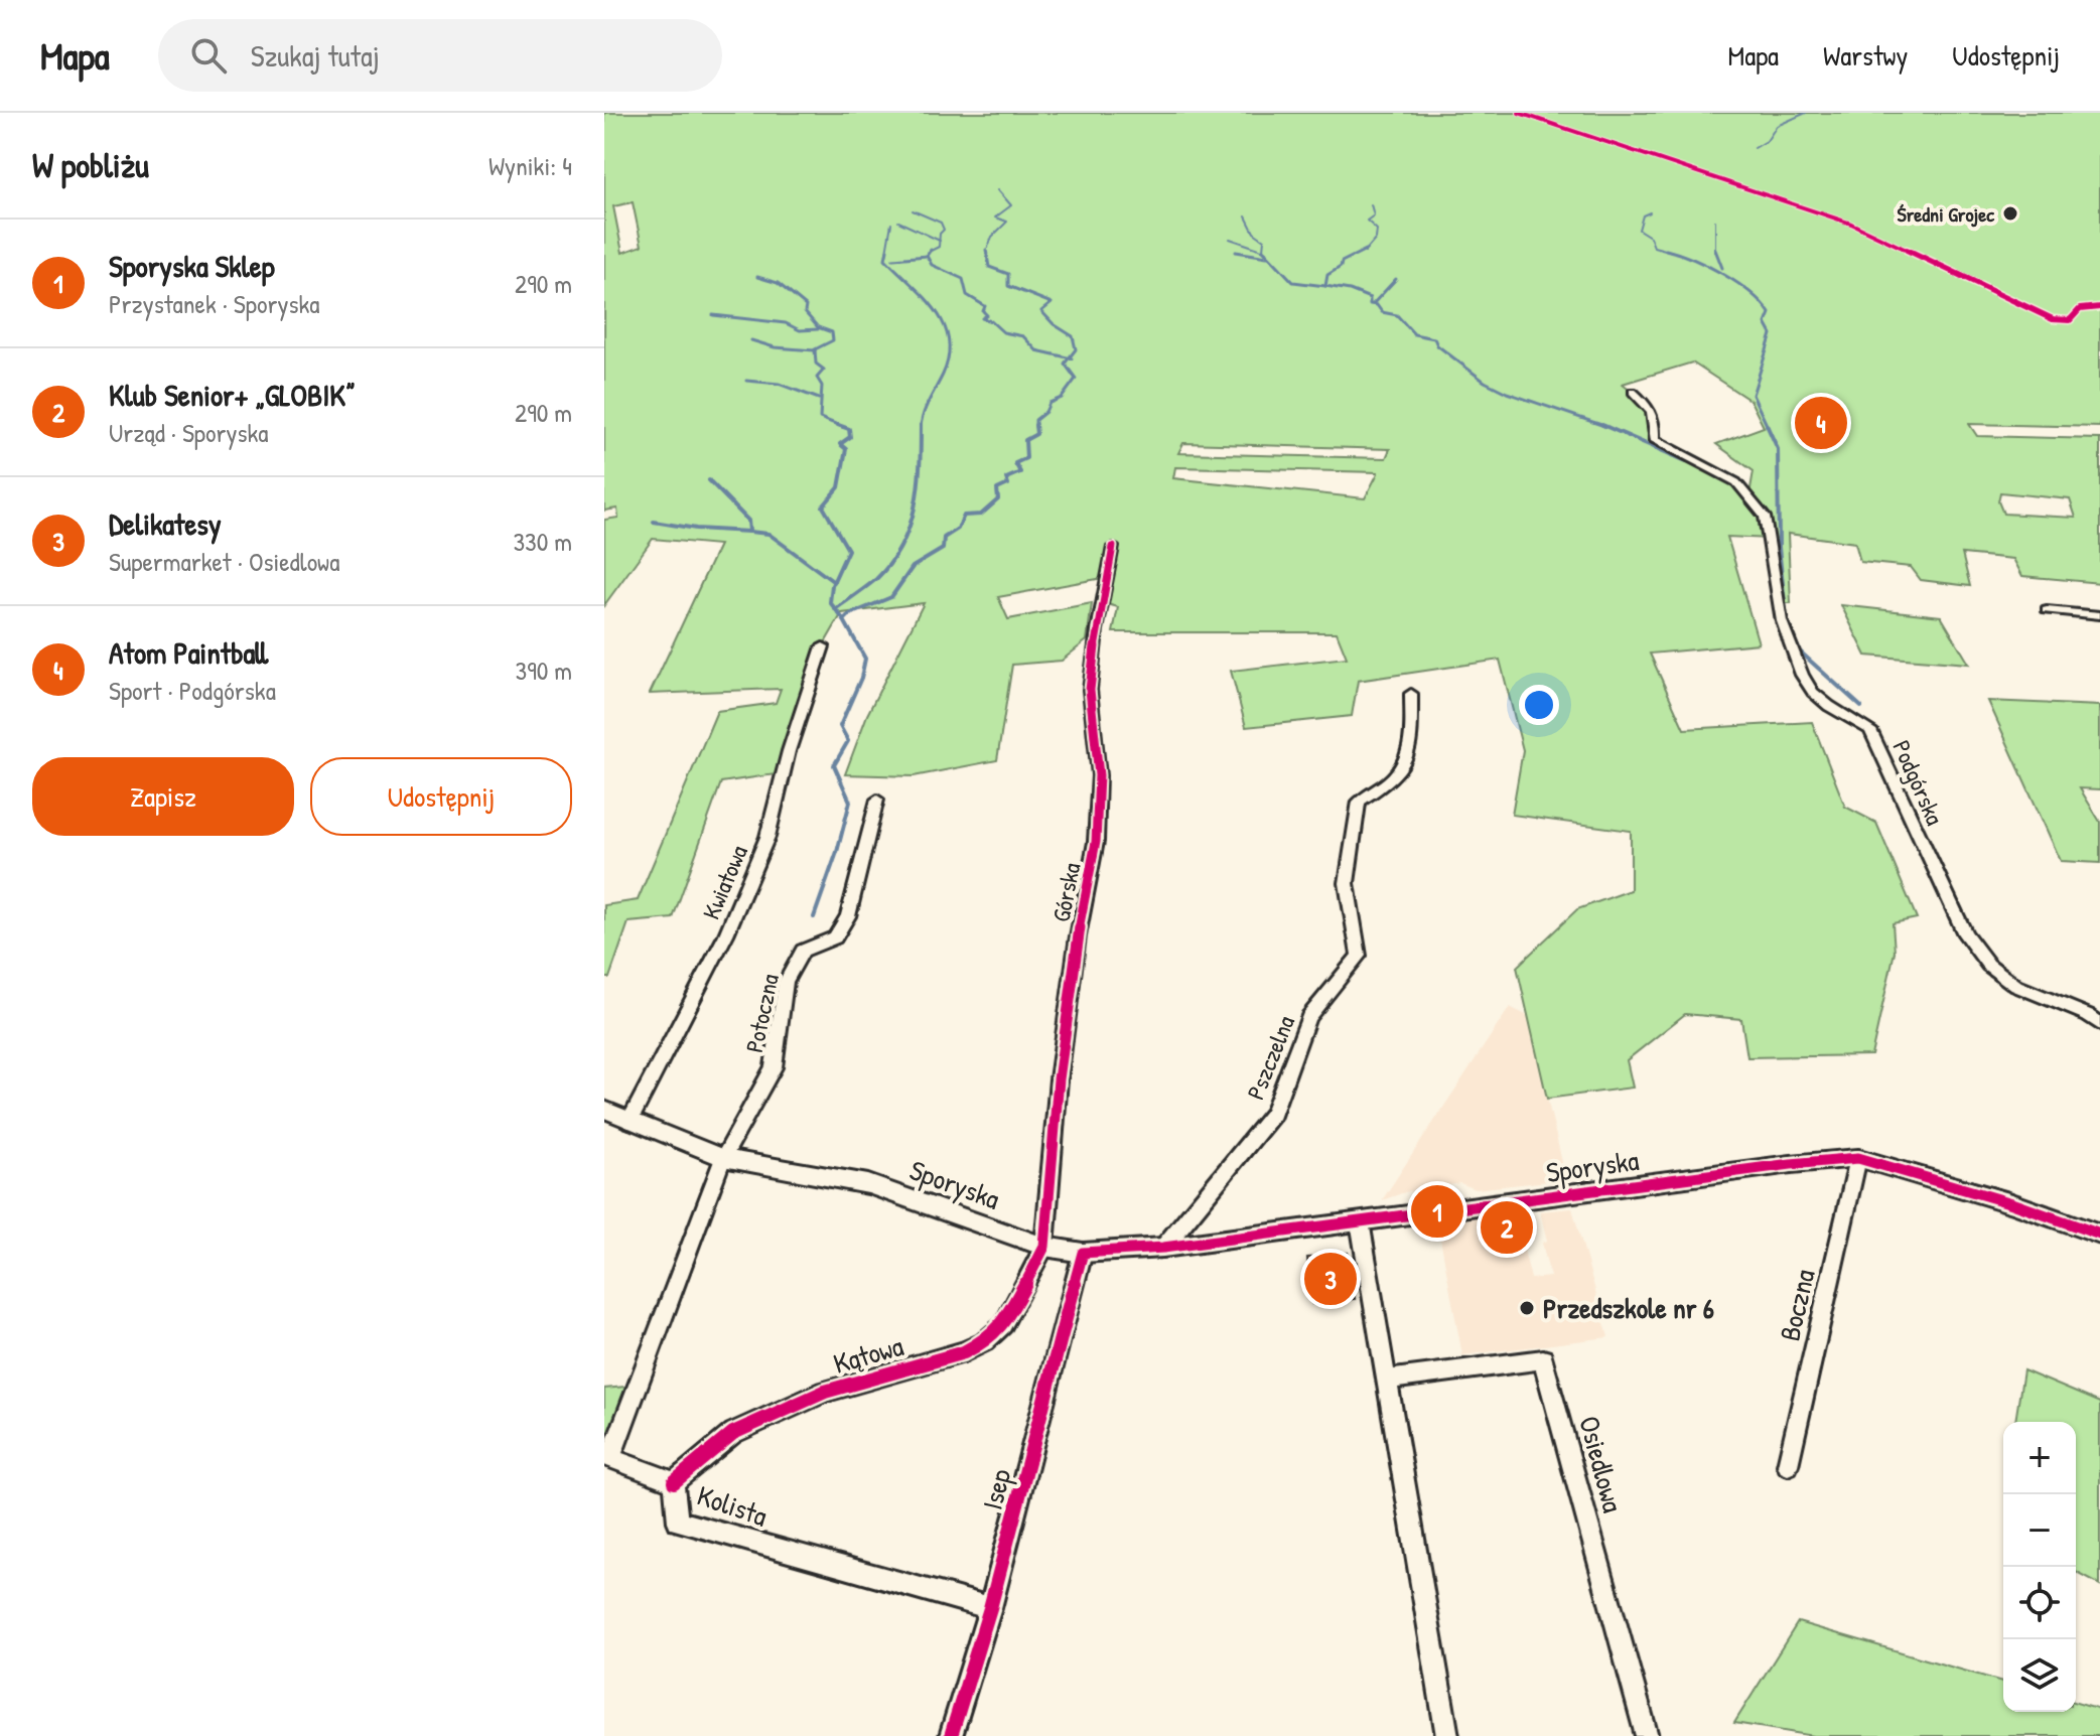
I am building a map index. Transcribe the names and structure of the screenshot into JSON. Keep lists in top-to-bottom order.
{
  "streets": {
    "street": [
      "Podgórska",
      "Kwiatowa",
      "Górska",
      "Potoczna",
      "Pszczelna",
      "Sporyska",
      "Boczna",
      "Kątowa",
      "Osiedlowa",
      "Isep",
      "Kolista"
    ]
  },
  "crossings": [
    ["Kwiatowa", "Sporyska"],
    ["Górska", "Sporyska"],
    ["Górska", "Kątowa"],
    ["Potoczna", "Sporyska"],
    ["Potoczna", "Kolista"],
    ["Pszczelna", "Sporyska"],
    ["Sporyska", "Boczna"],
    ["Sporyska", "Kątowa"],
    ["Sporyska", "Isep"],
    ["Sporyska", "Kolista"],
    ["Kątowa", "Kolista"],
    ["Isep", "Kolista"]
  ],
  "places": ["Średni Grojec", "Przedszkole nr 6"],
  "page": {
    "header": "Mapa",
    "search": "Szukaj tutaj",
    "nav": ["Mapa", "Warstwy", "Udostępnij"],
    "heading": ["W pobliżu", "Wyniki: 4"],
    "list": [
      {
        "mark": "1",
        "name": "Sporyska Sklep",
        "note": "Przystanek · Sporyska",
        "value": "290 m"
      },
      {
        "mark": "2",
        "name": "Klub Senior+ „GLOBIK”",
        "note": "Urząd · Sporyska",
        "value": "290 m"
      },
      {
        "mark": "3",
        "name": "Delikatesy",
        "note": "Supermarket · Osiedlowa",
        "value": "330 m"
      },
      {
        "mark": "4",
        "name": "Atom Paintball",
        "note": "Sport · Podgórska",
        "value": "390 m"
      }
    ],
    "pins": [
      "4",
      "1",
      "2",
      "3"
    ],
    "buttons": ["Zapisz", "Udostępnij"],
    "map_buttons": ["+", "−"]
  }
}
